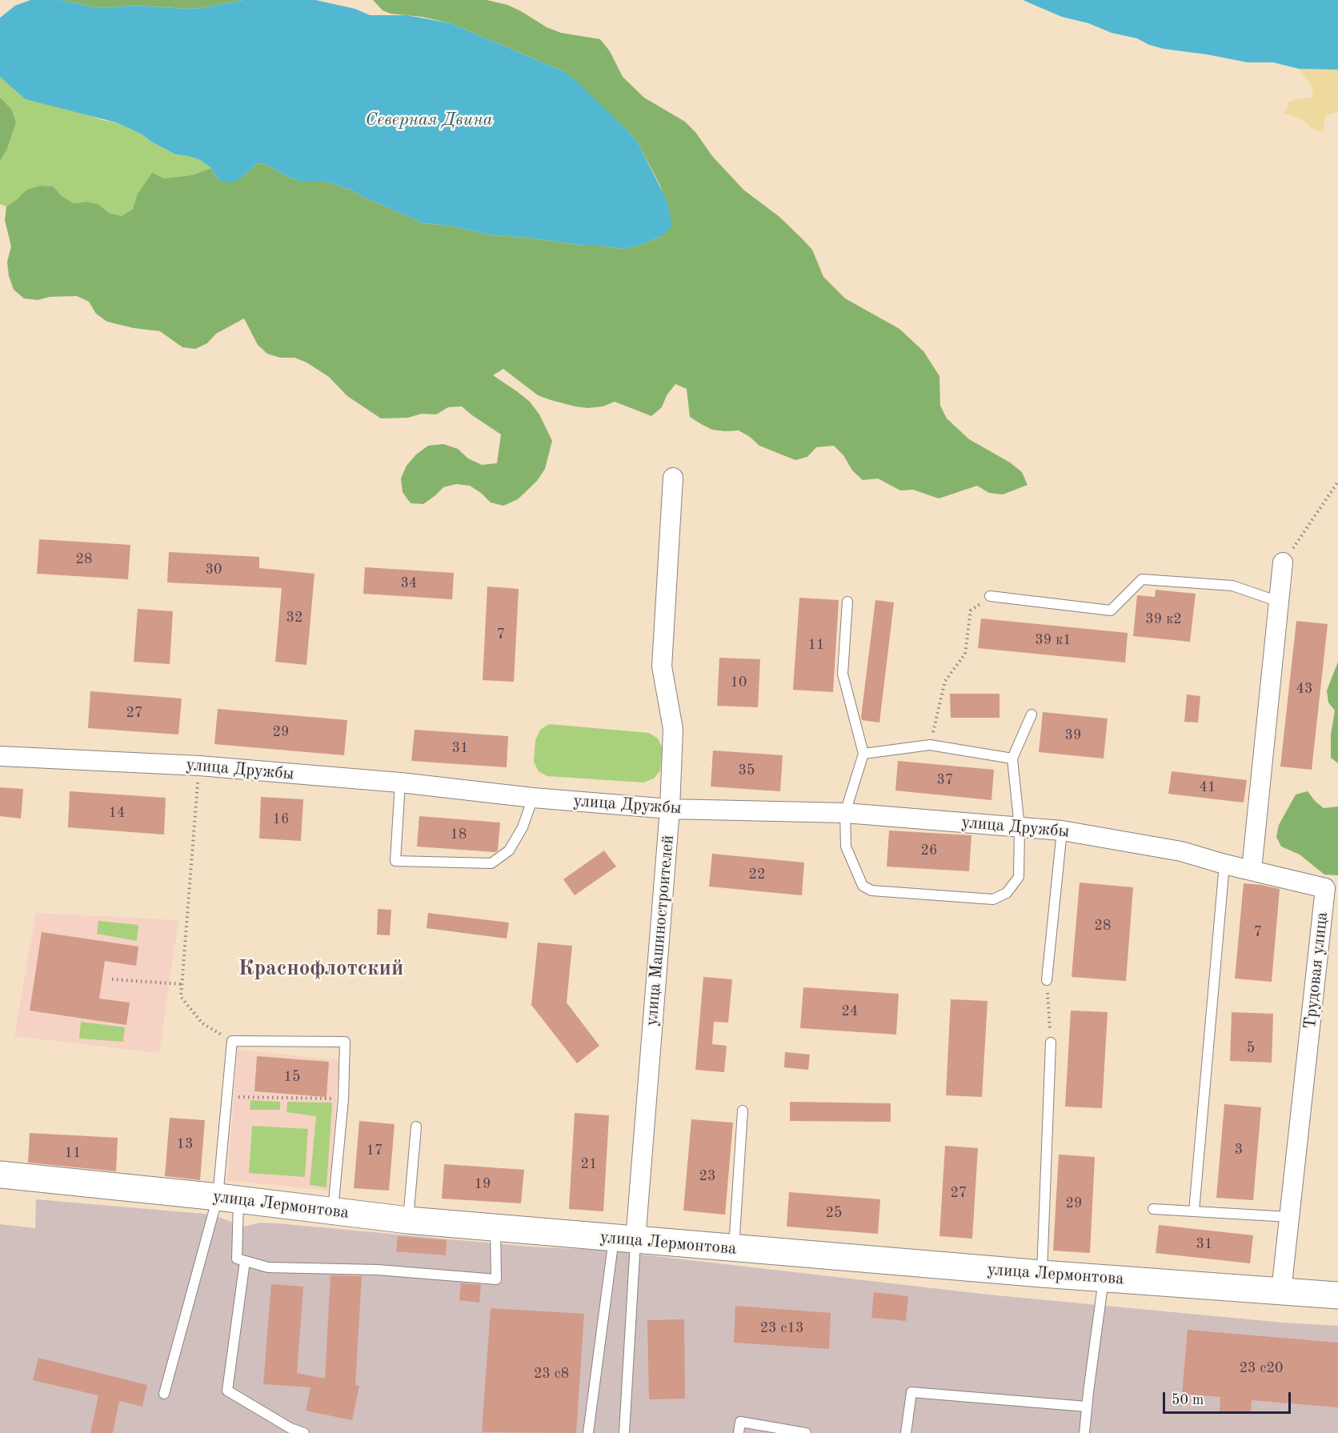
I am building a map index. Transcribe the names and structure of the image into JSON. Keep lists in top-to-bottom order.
{
  "streets": {
    "street": [
      "улица Дружбы",
      "улица Машиностроителей",
      "Трудовая улица",
      "улица Лермонтова"
    ]
  },
  "crossings": [
    ["улица Дружбы", "улица Машиностроителей"],
    ["улица Дружбы", "Трудовая улица"],
    ["улица Машиностроителей", "улица Лермонтова"],
    ["Трудовая улица", "улица Лермонтова"]
  ],
  "districts": ["Краснофлотский"],
  "water": ["Северная Двина"],
  "house_numbers": [
    "28",
    "30",
    "34",
    "32",
    "39 к2",
    "7",
    "39 к1",
    "11",
    "10",
    "43",
    "27",
    "29",
    "39",
    "31",
    "35",
    "37",
    "41",
    "14",
    "16",
    "18",
    "26",
    "22",
    "28",
    "7",
    "24",
    "5",
    "15",
    "13",
    "3",
    "17",
    "11",
    "21",
    "23",
    "19",
    "27",
    "29",
    "25",
    "31",
    "23 с13",
    "23 с20",
    "23 с8"
  ],
  "scale_bar": "50 m"
}
